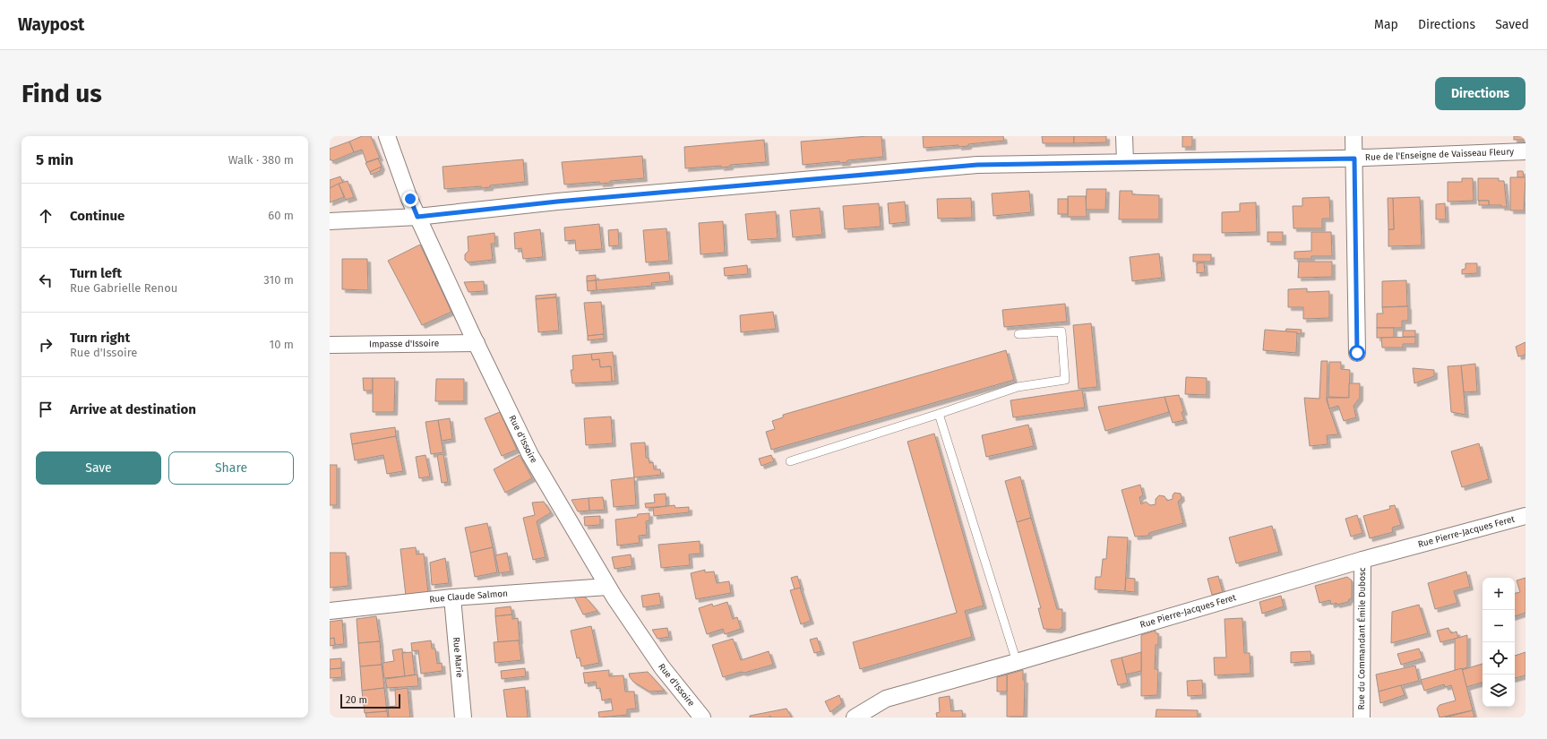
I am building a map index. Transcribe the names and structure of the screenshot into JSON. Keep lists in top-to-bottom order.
{
  "streets": {
    "street": [
      "Rue de l'Enseigne de Vaisseau Fleury",
      "Impasse d'Issoire",
      "Rue d'Issoire",
      "Rue Pierre-Jacques Feret",
      "Rue Claude Salmon",
      "Rue du Commandant Émile Dubosc",
      "Rue Marie"
    ]
  },
  "crossings": [
    ["Impasse d'Issoire", "Rue d'Issoire"],
    ["Rue d'Issoire", "Rue Claude Salmon"],
    ["Rue Pierre-Jacques Feret", "Rue du Commandant Émile Dubosc"],
    ["Rue Claude Salmon", "Rue Marie"]
  ],
  "scale_bar": "20 m",
  "page": {
    "header": "Waypost",
    "nav": ["Map", "Directions", "Saved"],
    "buttons": [
      "Directions",
      ["Save", "Share"]
    ],
    "title": "Find us",
    "heading": ["5 min", "Walk · 380 m"],
    "list": [
      ["Continue", "60 m"],
      ["Turn left", "Rue Gabrielle Renou", "310 m"],
      ["Turn right", "Rue d'Issoire", "10 m"],
      "Arrive at destination"
    ],
    "map_buttons": ["+", "−"],
    "scale": "20 m"
  }
}
